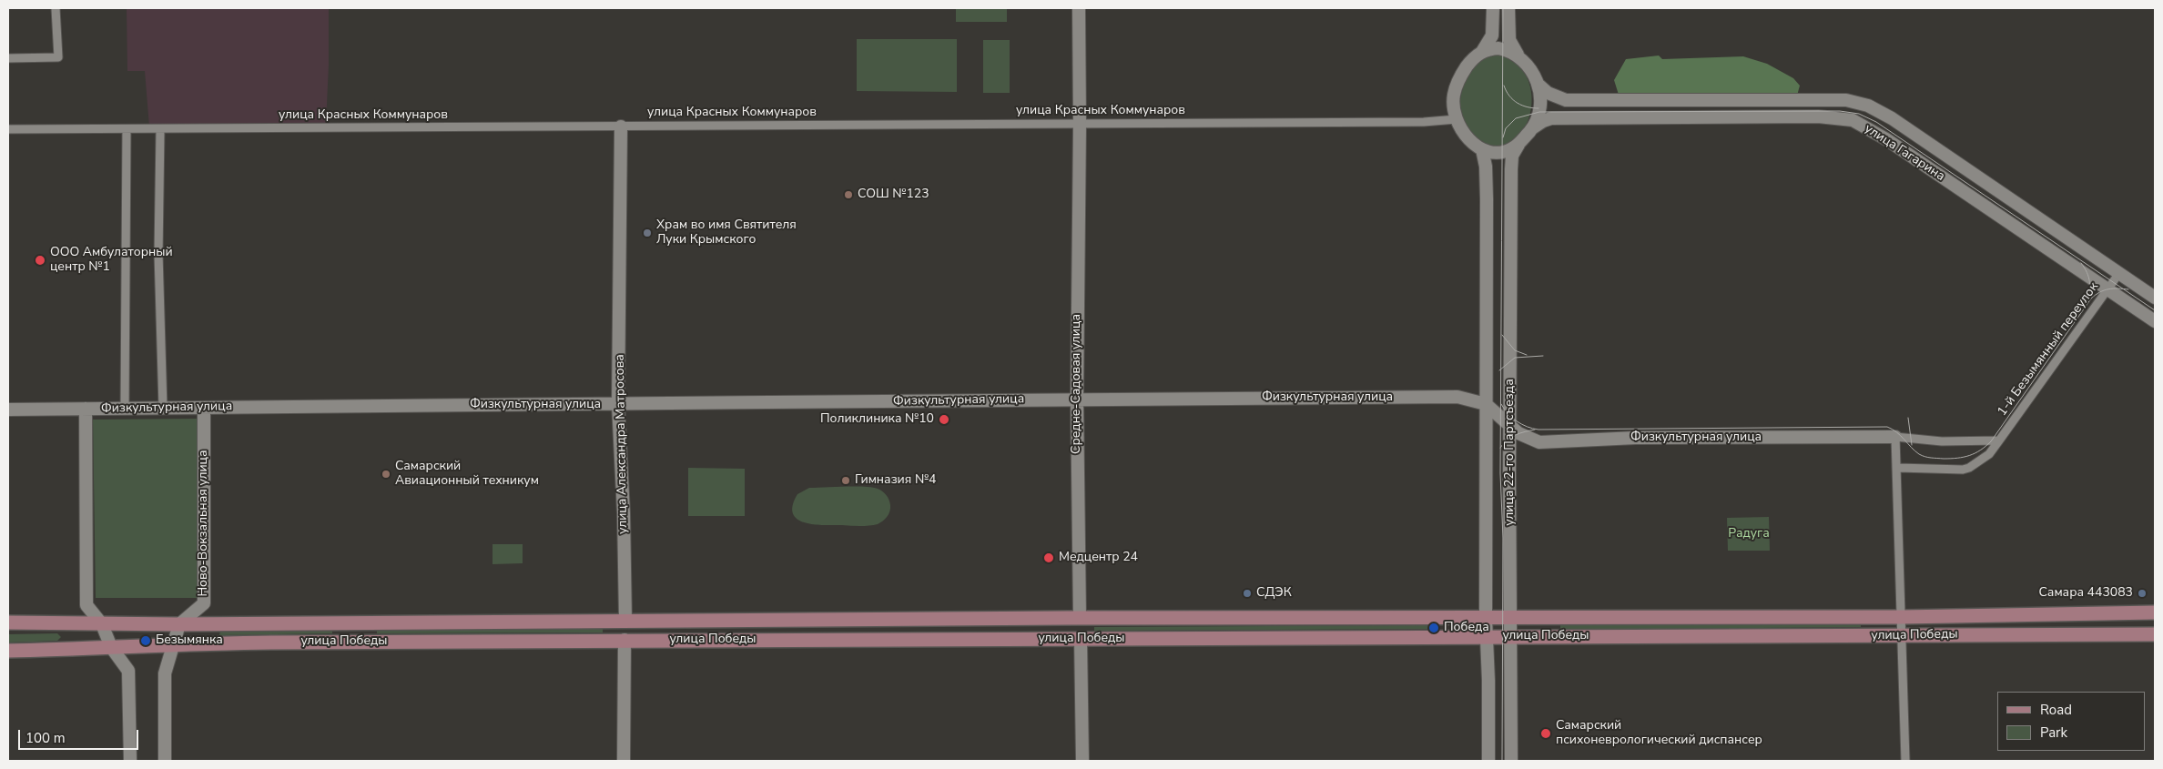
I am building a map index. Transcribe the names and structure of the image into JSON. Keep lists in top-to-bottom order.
{
  "streets": {
    "main road": [
      "улица Гагарина",
      "Средне-Садовая улица",
      "Физкультурная улица",
      "улица Александра Матросова",
      "улица 22-го Партсъезда",
      "Ново-Вокзальная улица",
      "улица Победы"
    ],
    "street": ["улица Красных Коммунаров", "1-й Безымянный переулок"]
  },
  "crossings": [
    ["улица Красных Коммунаров", "улица Гагарина"],
    ["улица Красных Коммунаров", "Средне-Садовая улица"],
    ["улица Красных Коммунаров", "улица Александра Матросова"],
    ["улица Красных Коммунаров", "улица 22-го Партсъезда"],
    ["улица Гагарина", "1-й Безымянный переулок"],
    ["улица Гагарина", "улица 22-го Партсъезда"],
    ["Средне-Садовая улица", "Физкультурная улица"],
    ["Средне-Садовая улица", "улица Победы"],
    ["Физкультурная улица", "улица Александра Матросова"],
    ["Физкультурная улица", "улица 22-го Партсъезда"],
    ["Физкультурная улица", "Ново-Вокзальная улица"],
    ["улица Александра Матросова", "улица Победы"],
    ["улица 22-го Партсъезда", "улица Победы"],
    ["Ново-Вокзальная улица", "улица Победы"]
  ],
  "parks": ["Радyга"],
  "places": [
    "СОШ №123",
    "Храм во имя Святителя Луки Крымского",
    "ООО Амбулаторный центр №1",
    "Поликлиника №10",
    "Самарский Авиационный техникум",
    "Гимназия №4",
    "Медцентр 24",
    "СДЭК",
    "Самара 443083",
    "Победа",
    "Безымянка",
    "Самарский психоневрологический диспансер"
  ],
  "legend": ["Road", "Park"],
  "scale_bar": "100 m"
}
